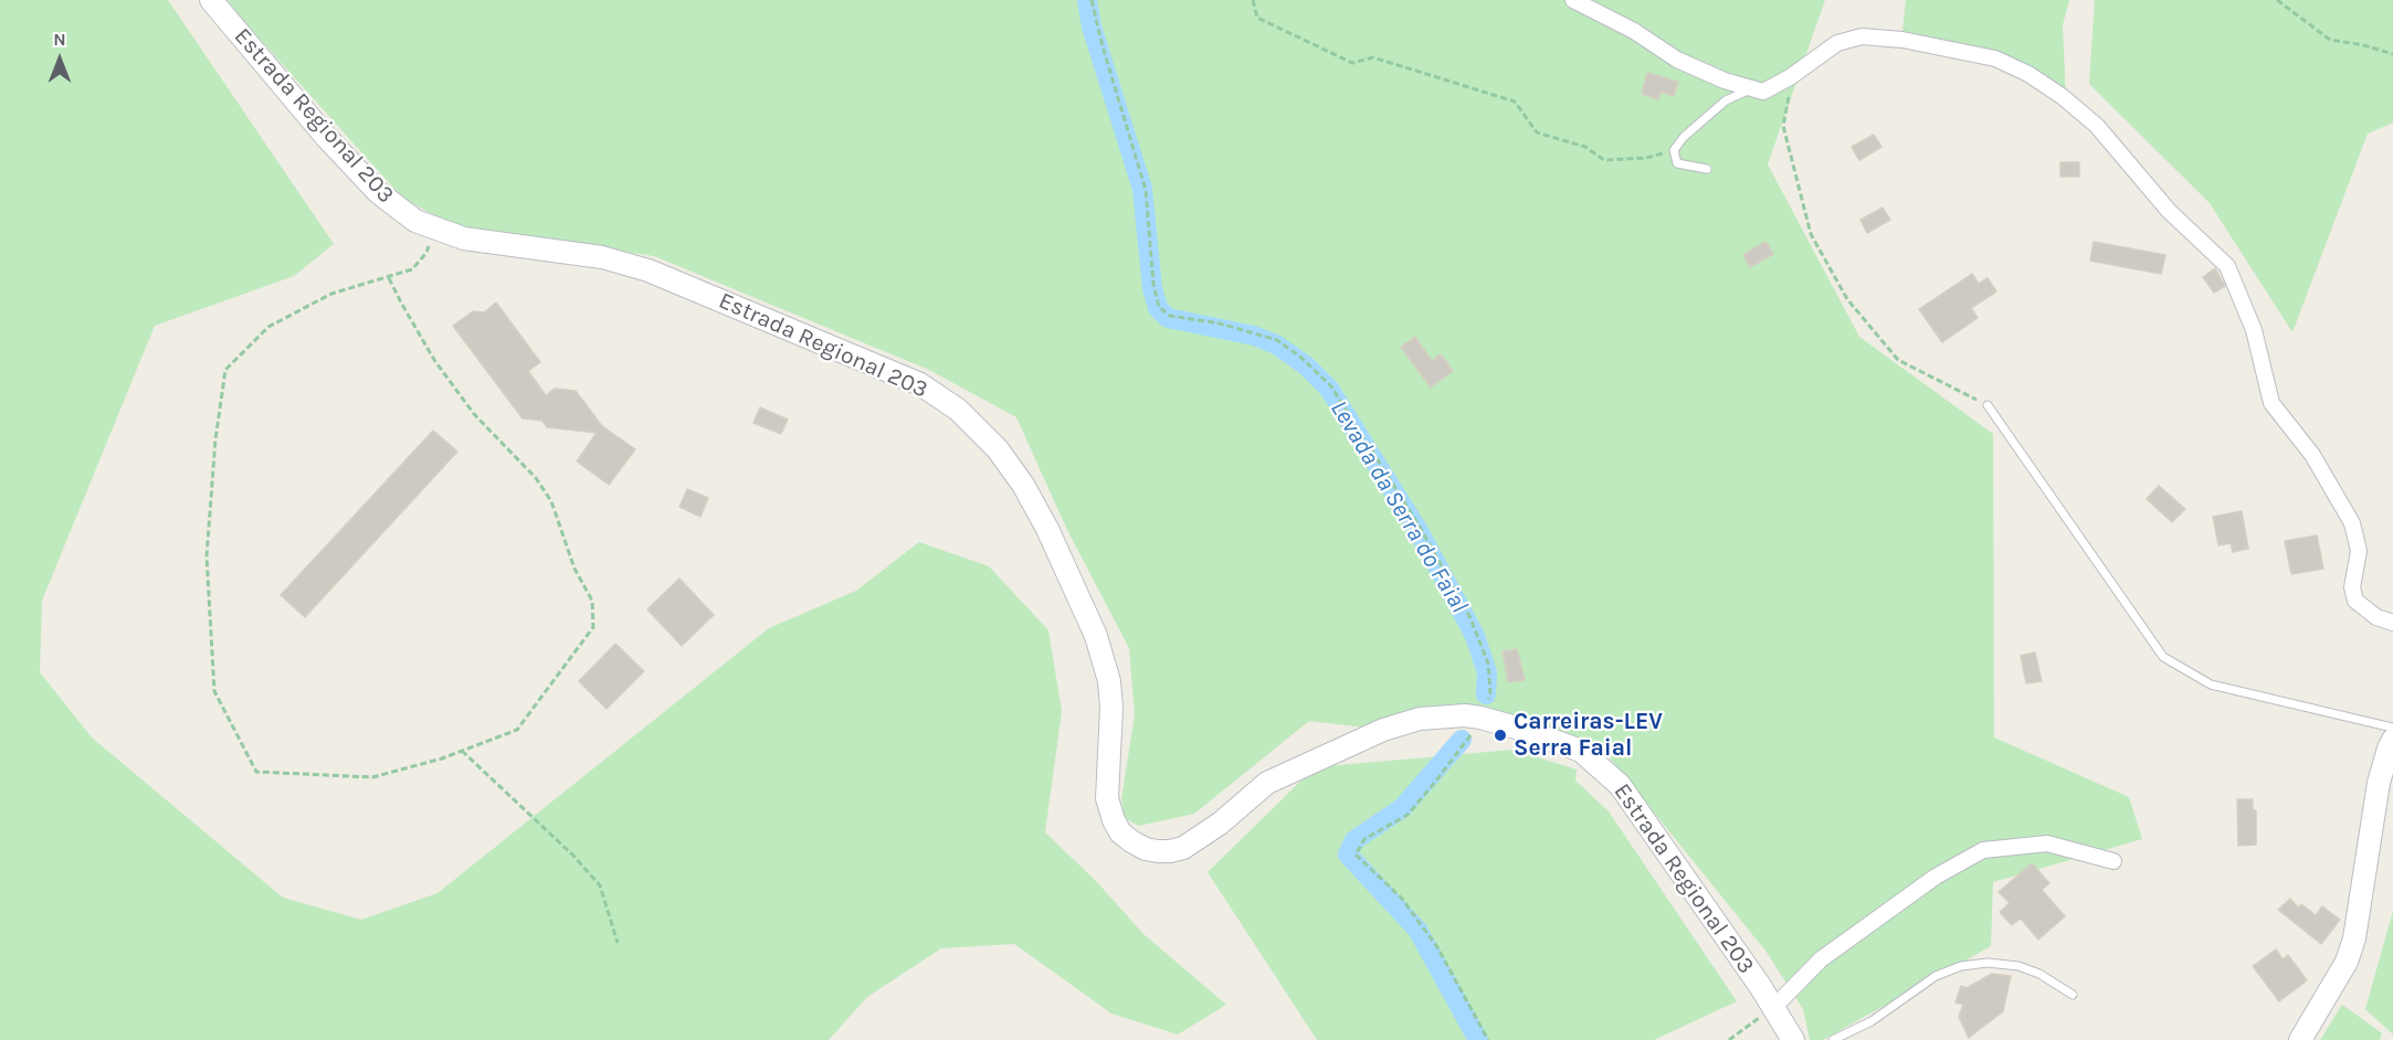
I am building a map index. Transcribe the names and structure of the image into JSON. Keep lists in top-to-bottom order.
{
  "streets": {
    "main road": ["Estrada Regional 203"]
  },
  "water": ["Levada da Serra do Faial"],
  "places": ["Carreiras-LEV Serra Faial"],
  "north": "top"
}
